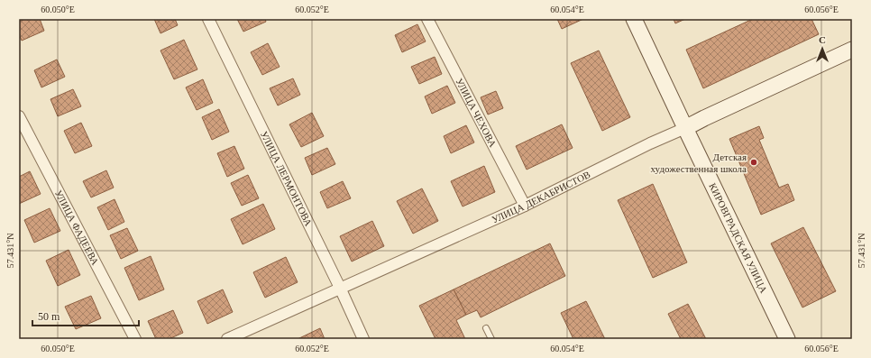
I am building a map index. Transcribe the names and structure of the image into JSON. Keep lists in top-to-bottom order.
{
  "streets": {
    "main road": ["УЛИЦА ДЕКАБРИСТОВ", "КИРОВГРАДСКАЯ УЛИЦА"],
    "street": ["УЛИЦА ЧЕХОВА", "УЛИЦА ЛЕРМОНТОВА", "УЛИЦА ФАДЕЕВА"]
  },
  "crossings": [
    ["УЛИЦА ЧЕХОВА", "УЛИЦА ДЕКАБРИСТОВ"],
    ["УЛИЦА ЛЕРМОНТОВА", "УЛИЦА ДЕКАБРИСТОВ"],
    ["УЛИЦА ДЕКАБРИСТОВ", "КИРОВГРАДСКАЯ УЛИЦА"]
  ],
  "places": ["Детская художественная школа"],
  "scale_bar": "50 m",
  "north": "top",
  "coordinates": [
    "60.050°E",
    "60.052°E",
    "60.054°E",
    "60.056°E",
    "57.431°N"
  ]
}
